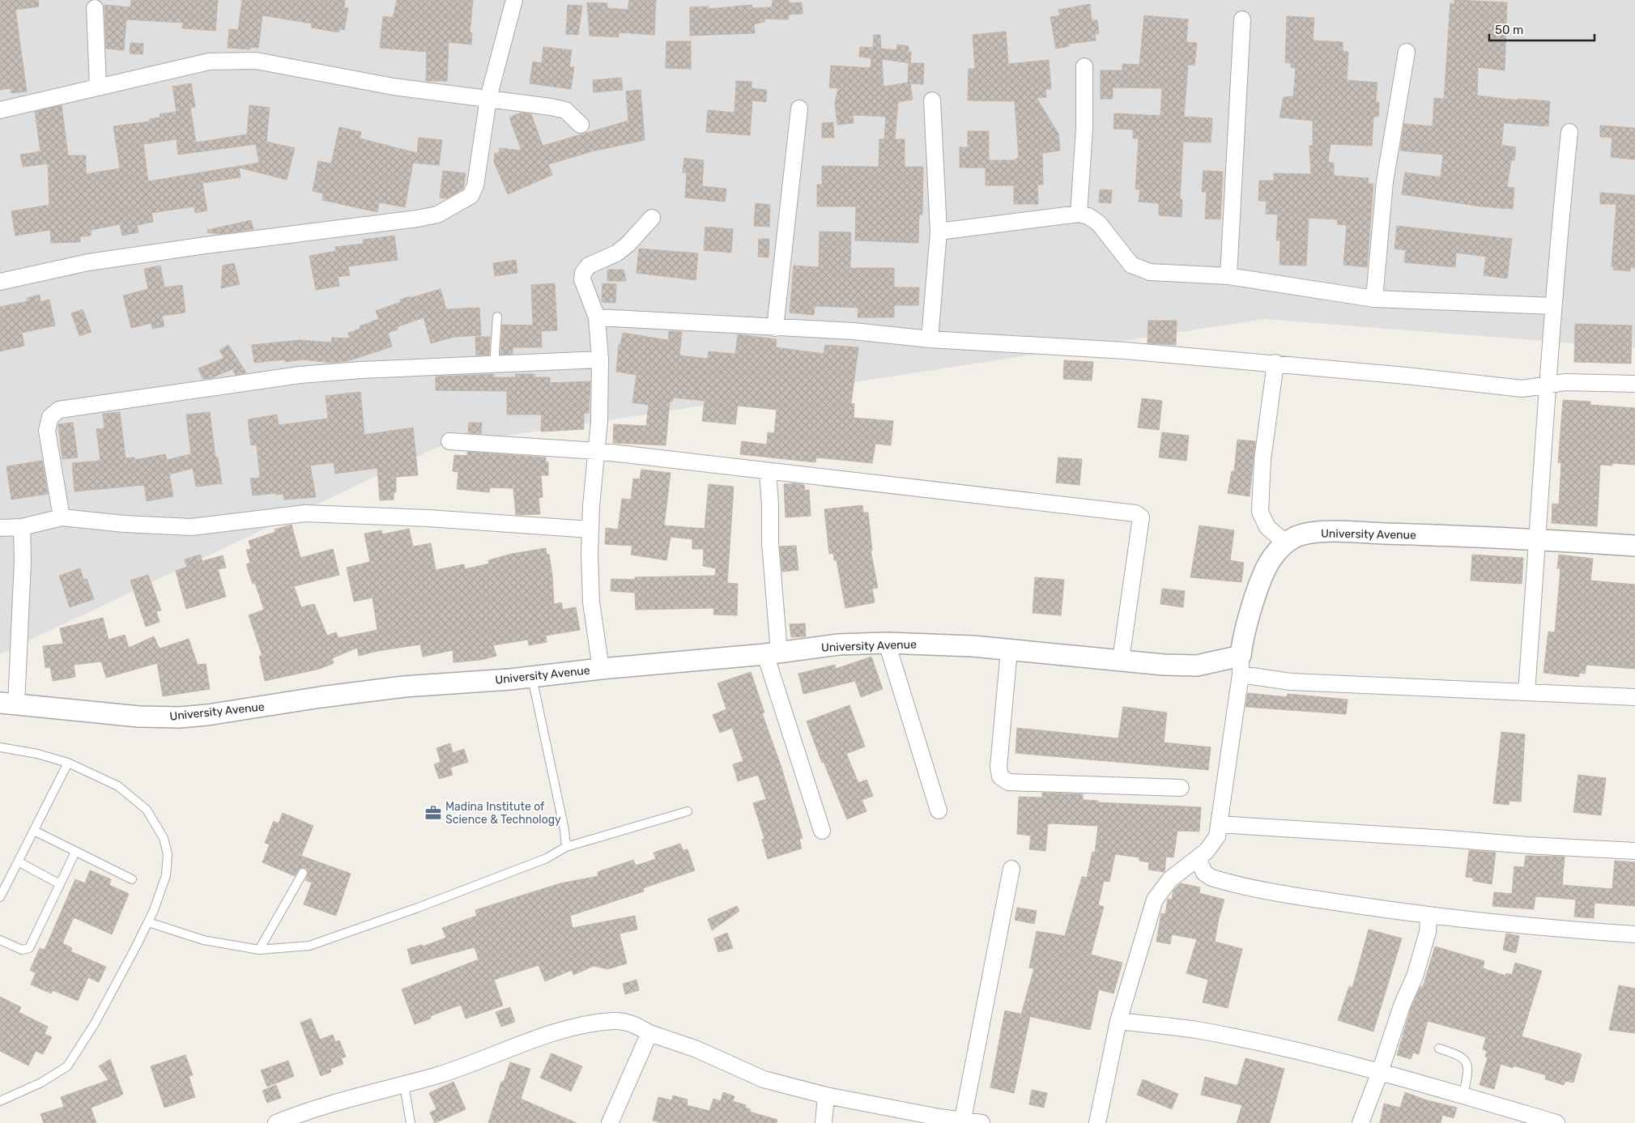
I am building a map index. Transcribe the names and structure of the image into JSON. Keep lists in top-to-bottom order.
{
  "streets": {
    "street": ["University Avenue"]
  },
  "places": {
    "office": ["Madina Institute of Science & Technology"]
  },
  "scale_bar": "50 m"
}
